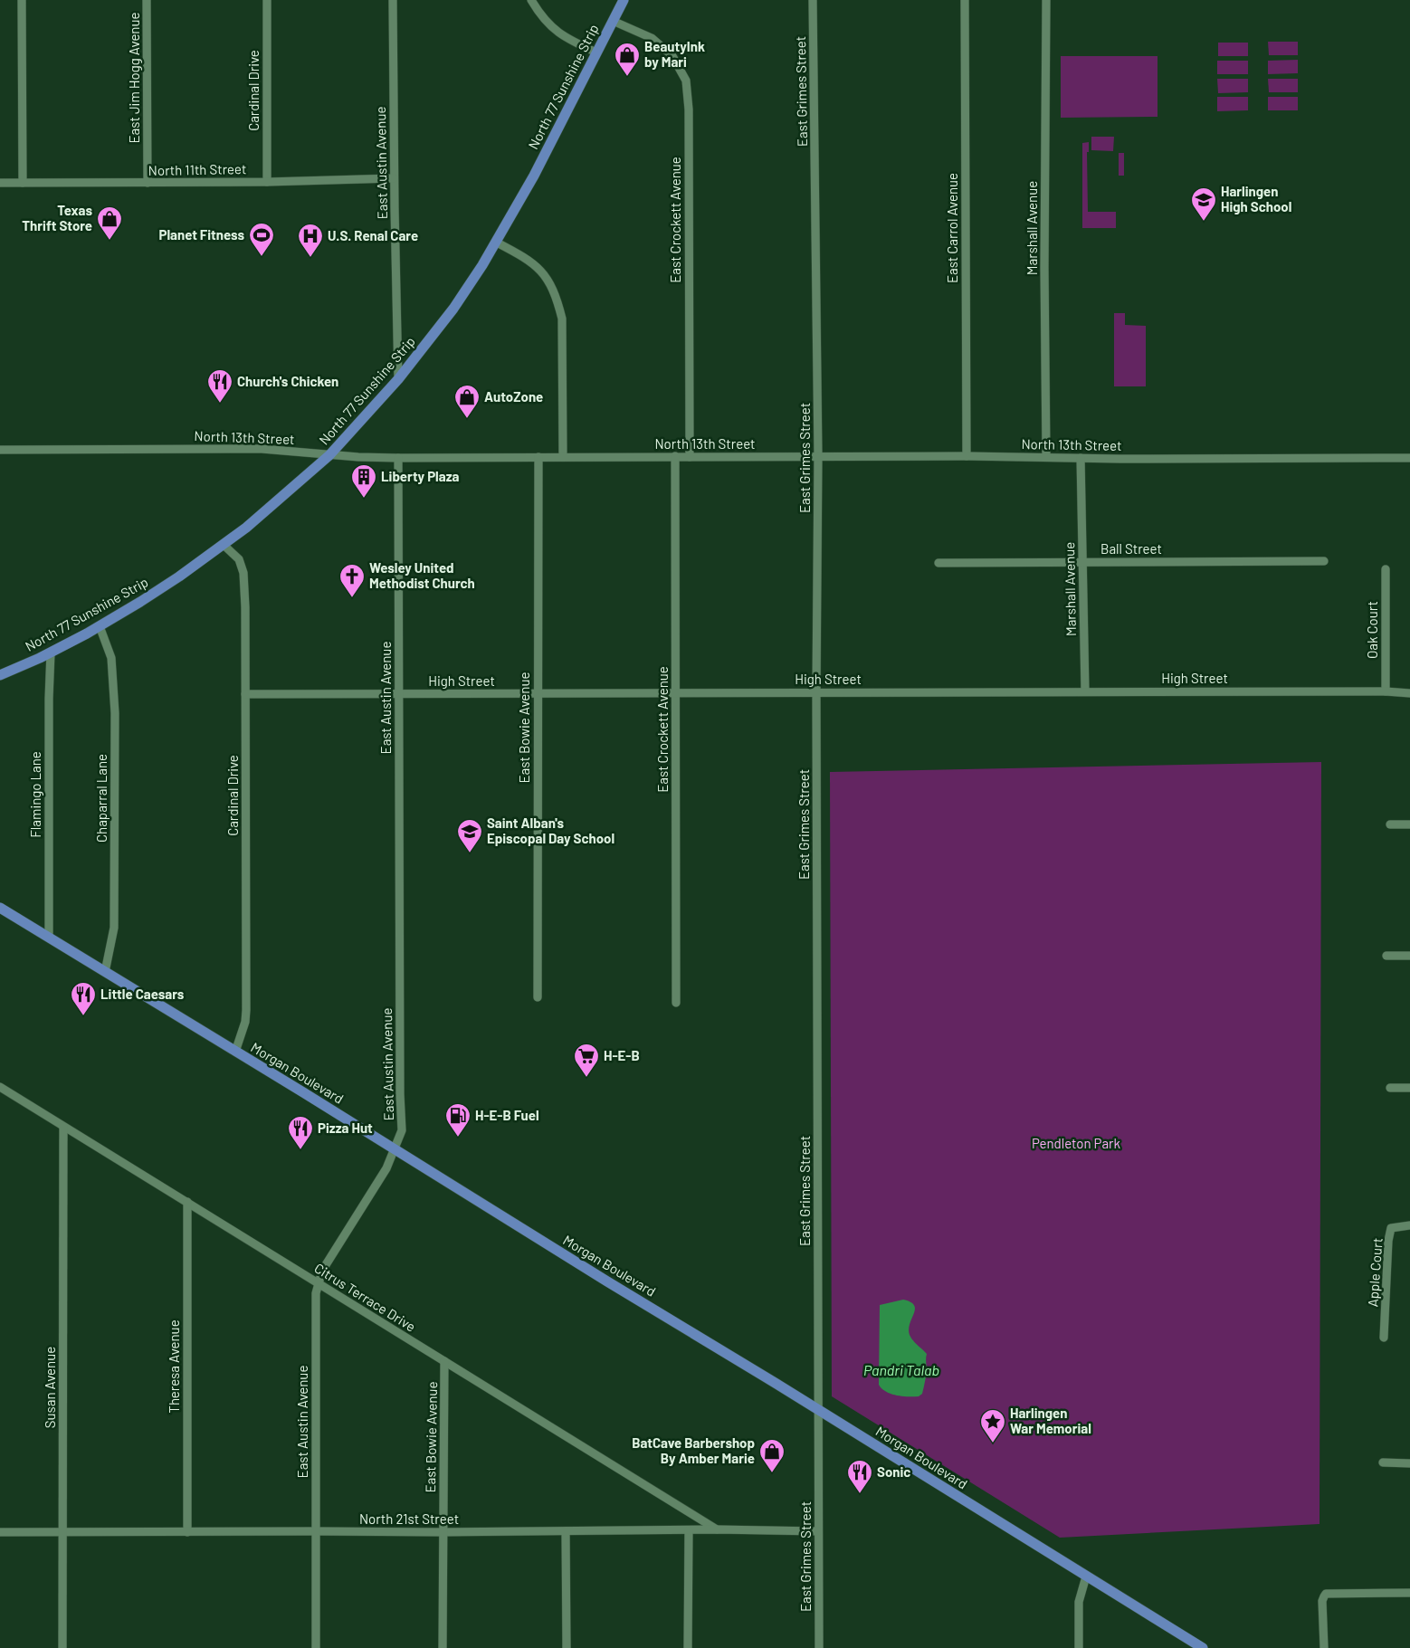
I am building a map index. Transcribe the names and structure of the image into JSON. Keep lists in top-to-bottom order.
{
  "streets": {
    "main road": ["North 77 Sunshine Strip", "Morgan Boulevard"],
    "street": [
      "East Jim Hogg Avenue",
      "Cardinal Drive",
      "East Grimes Street",
      "East Austin Avenue",
      "North 11th Street",
      "East Crockett Avenue",
      "East Carrol Avenue",
      "Marshall Avenue",
      "North 13th Street",
      "Ball Street",
      "Oak Court",
      "High Street",
      "East Bowie Avenue",
      "Flamingo Lane",
      "Chaparral Lane",
      "Apple Court",
      "Citrus Terrace Drive",
      "Theresa Avenue",
      "Susan Avenue",
      "North 21st Street"
    ]
  },
  "crossings": [
    ["East Jim Hogg Avenue", "North 11th Street"],
    ["North 77 Sunshine Strip", "Cardinal Drive"],
    ["North 77 Sunshine Strip", "East Austin Avenue"],
    ["North 77 Sunshine Strip", "East Crockett Avenue"],
    ["North 77 Sunshine Strip", "North 13th Street"],
    ["North 77 Sunshine Strip", "Flamingo Lane"],
    ["North 77 Sunshine Strip", "Chaparral Lane"],
    ["Cardinal Drive", "North 11th Street"],
    ["Cardinal Drive", "High Street"],
    ["Cardinal Drive", "Morgan Boulevard"],
    ["East Grimes Street", "North 13th Street"],
    ["East Grimes Street", "High Street"],
    ["East Grimes Street", "Morgan Boulevard"],
    ["East Grimes Street", "North 21st Street"],
    ["East Austin Avenue", "North 11th Street"],
    ["East Austin Avenue", "North 13th Street"],
    ["East Austin Avenue", "High Street"],
    ["East Austin Avenue", "Morgan Boulevard"],
    ["East Austin Avenue", "Citrus Terrace Drive"],
    ["East Austin Avenue", "North 21st Street"],
    ["East Crockett Avenue", "North 13th Street"],
    ["East Crockett Avenue", "High Street"],
    ["East Carrol Avenue", "North 13th Street"],
    ["Marshall Avenue", "North 13th Street"],
    ["Marshall Avenue", "Ball Street"],
    ["Marshall Avenue", "High Street"],
    ["North 13th Street", "East Bowie Avenue"],
    ["Oak Court", "High Street"],
    ["High Street", "East Bowie Avenue"],
    ["East Bowie Avenue", "Citrus Terrace Drive"],
    ["East Bowie Avenue", "North 21st Street"],
    ["Flamingo Lane", "Morgan Boulevard"],
    ["Chaparral Lane", "Morgan Boulevard"],
    ["Citrus Terrace Drive", "Theresa Avenue"],
    ["Citrus Terrace Drive", "Susan Avenue"],
    ["Citrus Terrace Drive", "North 21st Street"],
    ["Theresa Avenue", "North 21st Street"],
    ["Susan Avenue", "North 21st Street"]
  ],
  "water": ["Pandri Talab"],
  "parks": ["Pendleton Park"],
  "places": {
    "shop": [
      "BeautyInk by Mari",
      "Texas Thrift Store",
      "AutoZone",
      "BatCave Barbershop By Amber Marie"
    ],
    "school or university": ["Harlingen High School", "Saint Alban's Episcopal Day School"],
    "sports": ["Planet Fitness"],
    "hospital": ["U.S. Renal Care"],
    "restaurant": [
      "Church's Chicken",
      "Little Caesars",
      "Pizza Hut",
      "Sonic"
    ],
    "building": ["Liberty Plaza"],
    "church": ["Wesley United Methodist Church"],
    "supermarket": ["H-E-B"],
    "fuel station": ["H-E-B Fuel"],
    "place": ["Harlingen War Memorial"]
  }
}
